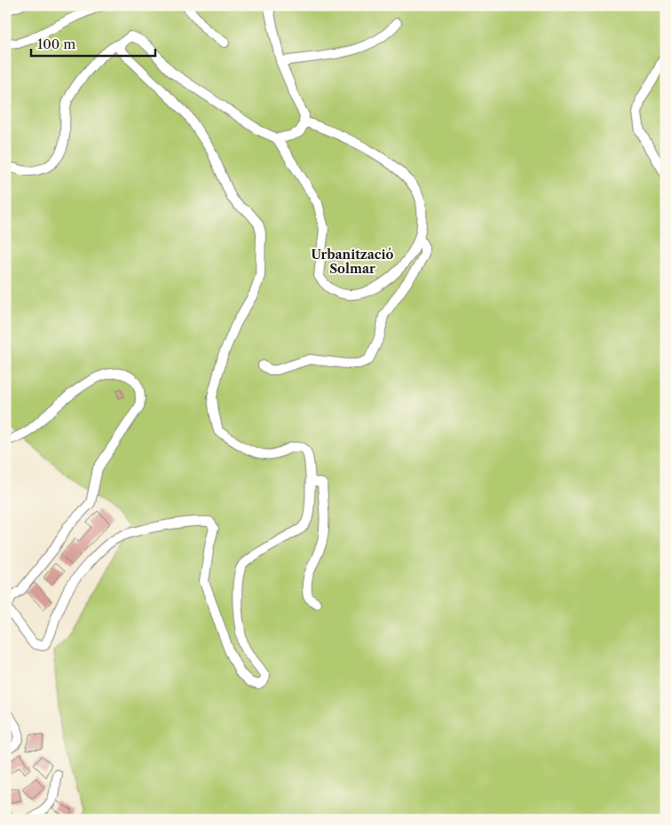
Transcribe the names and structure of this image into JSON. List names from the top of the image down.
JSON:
{
  "districts": ["Urbanització Solmar"],
  "scale_bar": "100 m"
}
